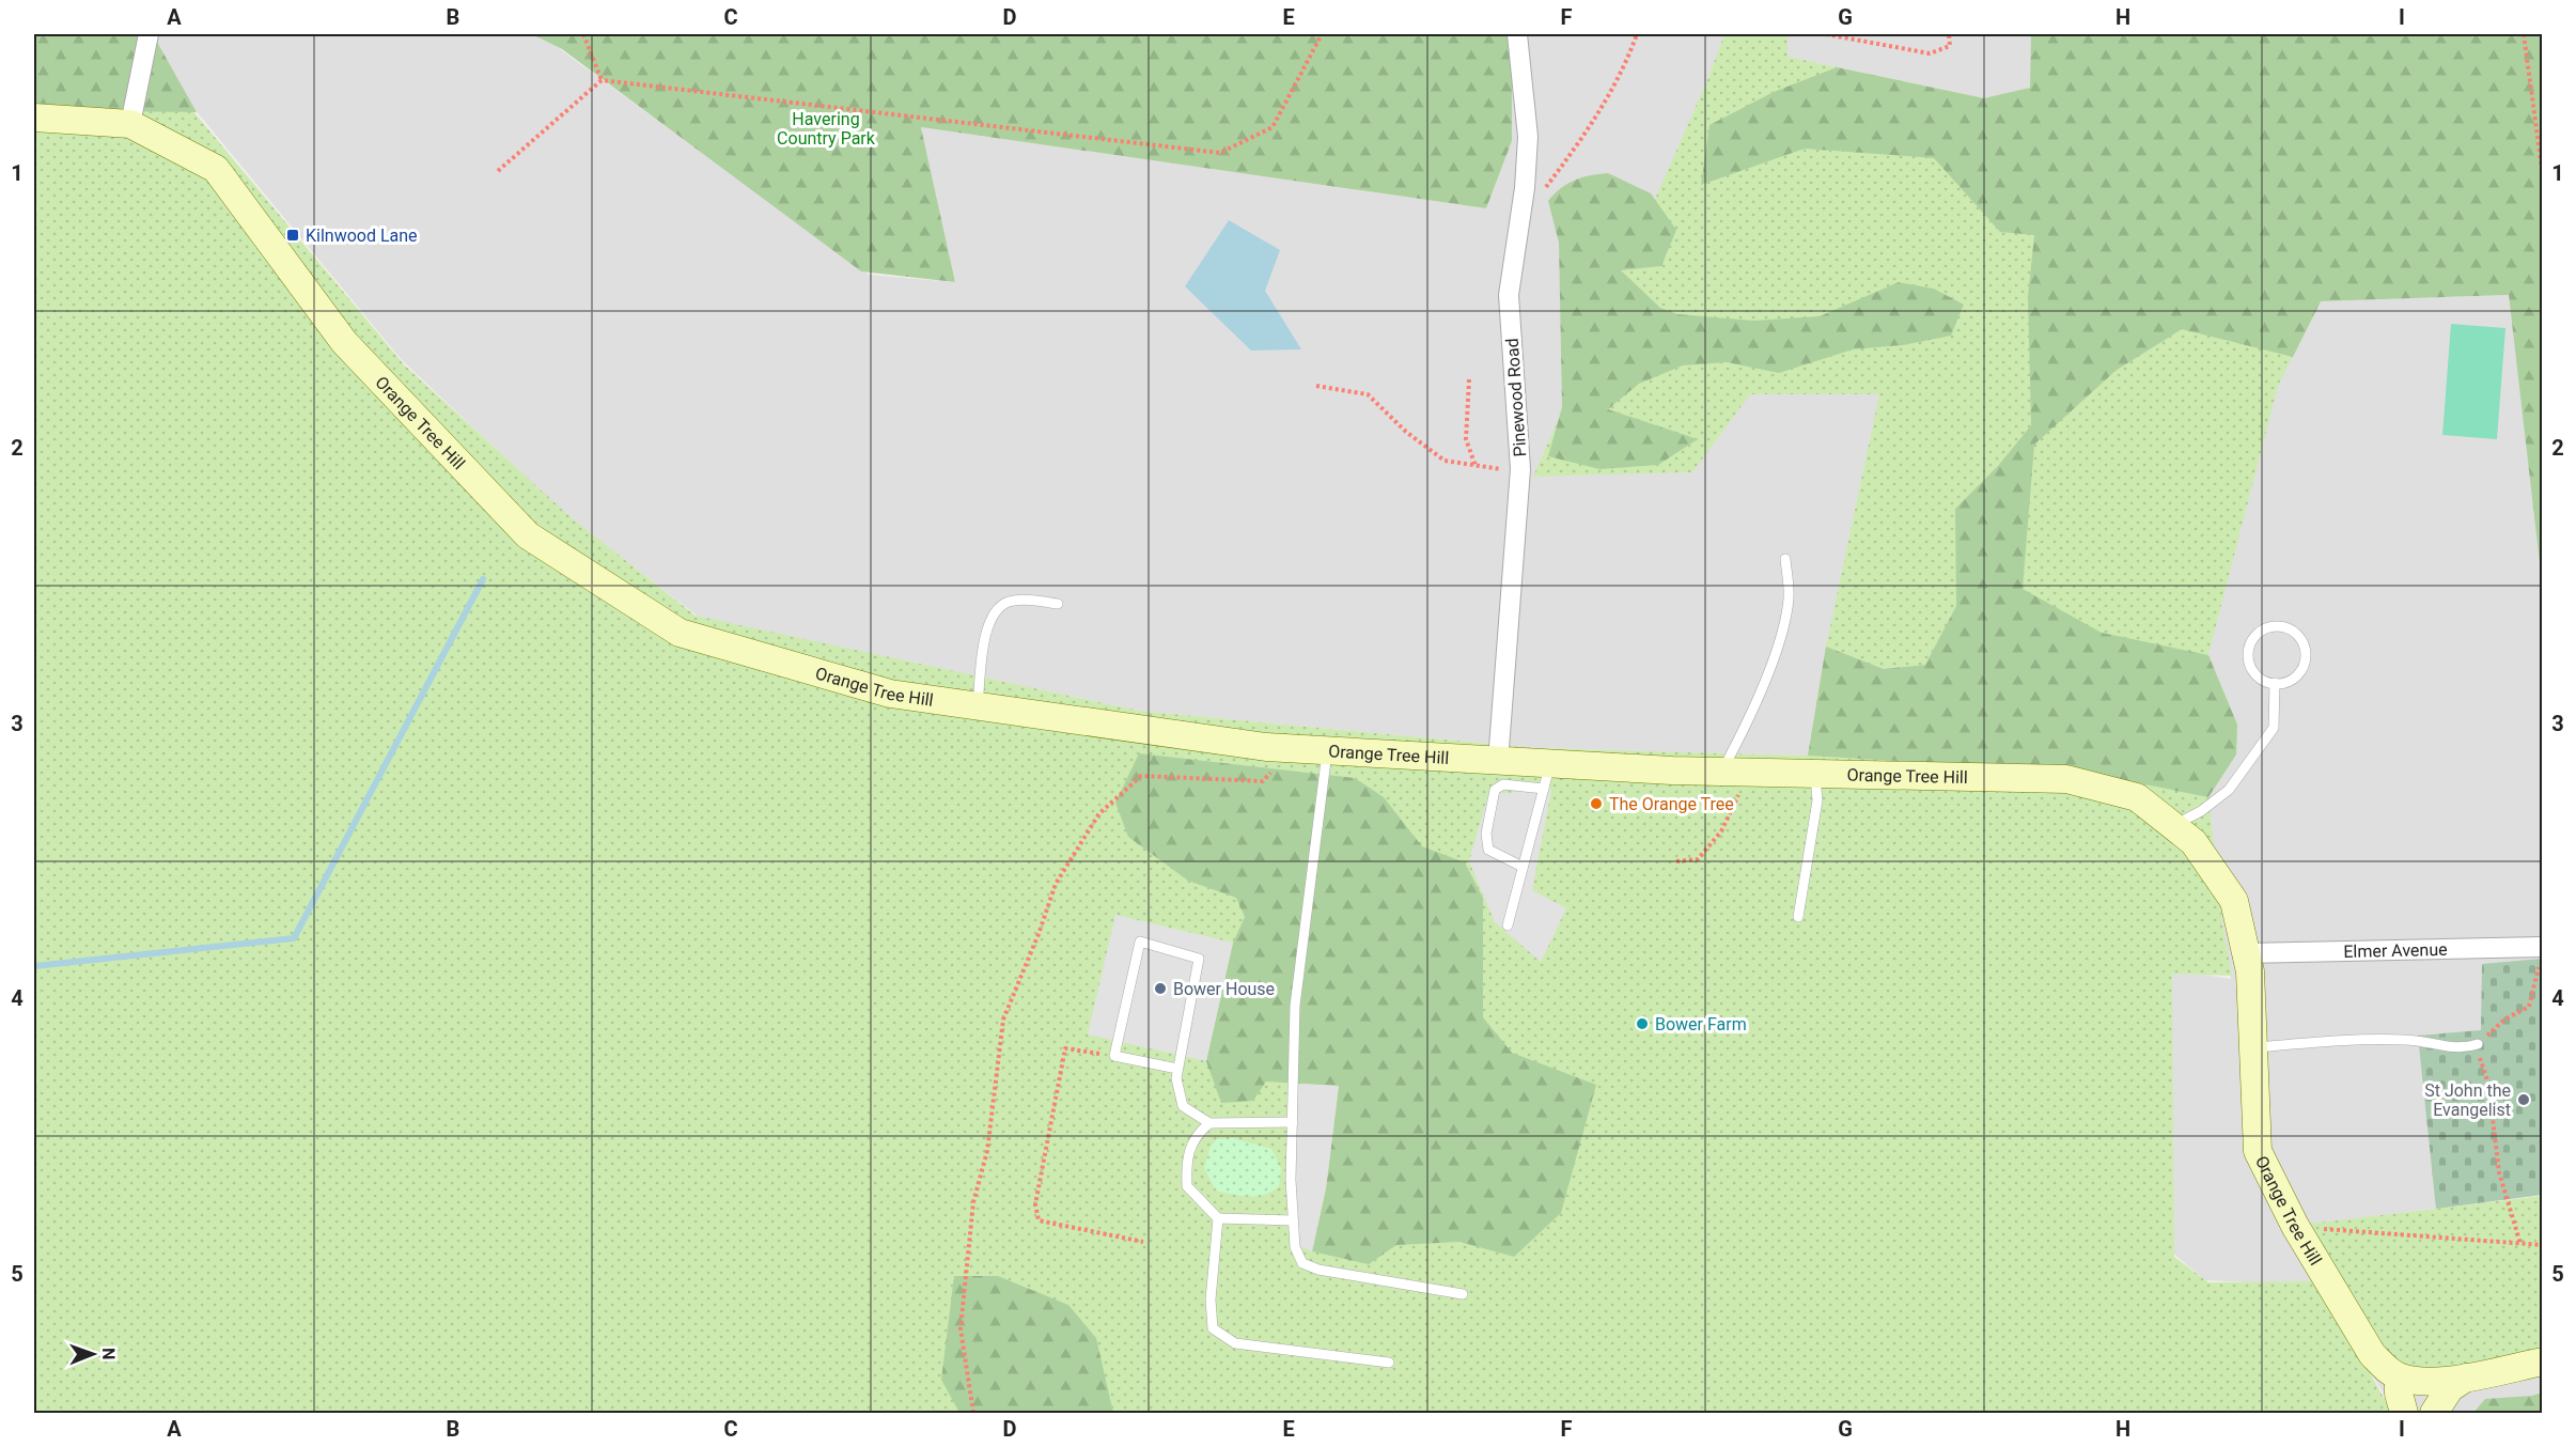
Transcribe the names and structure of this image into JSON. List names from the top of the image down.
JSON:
{
  "streets": {
    "main road": ["Orange Tree Hill"],
    "street": ["Pinewood Road", "Elmer Avenue"]
  },
  "crossings": [
    ["Pinewood Road", "Orange Tree Hill"],
    ["Orange Tree Hill", "Elmer Avenue"]
  ],
  "parks": ["Havering Country Park"],
  "places": {
    "transit": ["Kilnwood Lane"],
    "other": [
      "The Orange Tree",
      "Bower House",
      "Bower Farm",
      "St John the Evangelist"
    ]
  },
  "north": "right",
  "grid": {
    "columns": [
      "A",
      "B",
      "C",
      "D",
      "E",
      "F",
      "G",
      "H",
      "I"
    ],
    "rows": [
      "1",
      "2",
      "3",
      "4",
      "5"
    ]
  }
}
